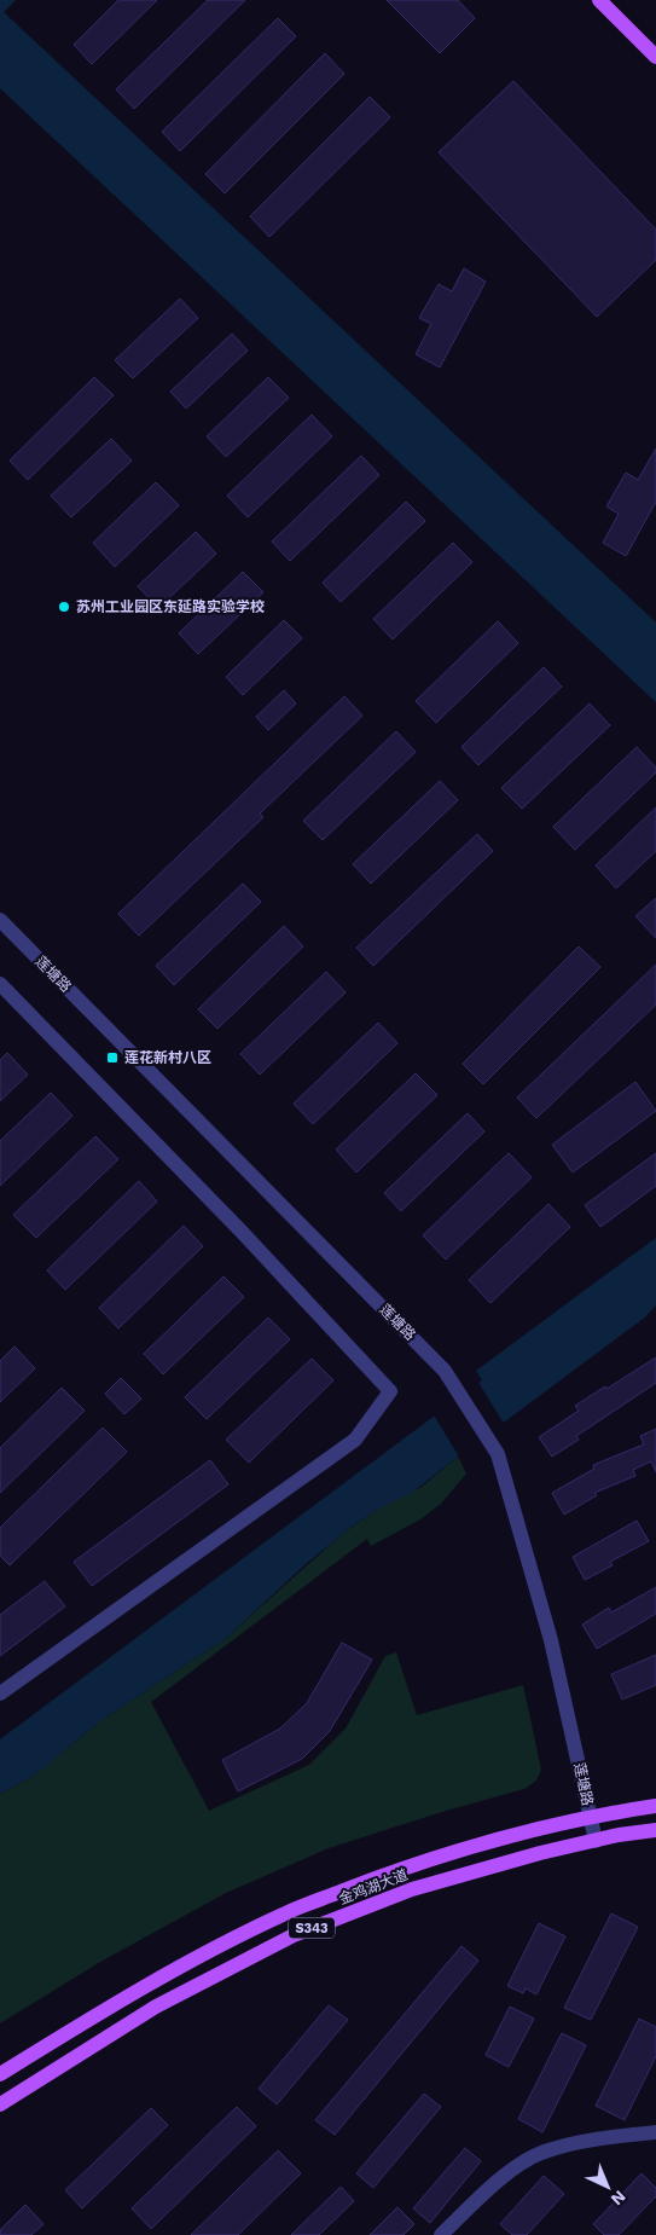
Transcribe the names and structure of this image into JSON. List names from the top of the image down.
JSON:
{
  "streets": {
    "main road": ["金鸡湖大道", "S343"],
    "street": ["莲塘路"]
  },
  "crossings": [
    ["莲塘路", "金鸡湖大道"]
  ],
  "places": {
    "other": ["苏州工业园区东延路实验学校"],
    "transit": ["莲花新村八区"]
  },
  "north": "bottom right"
}
